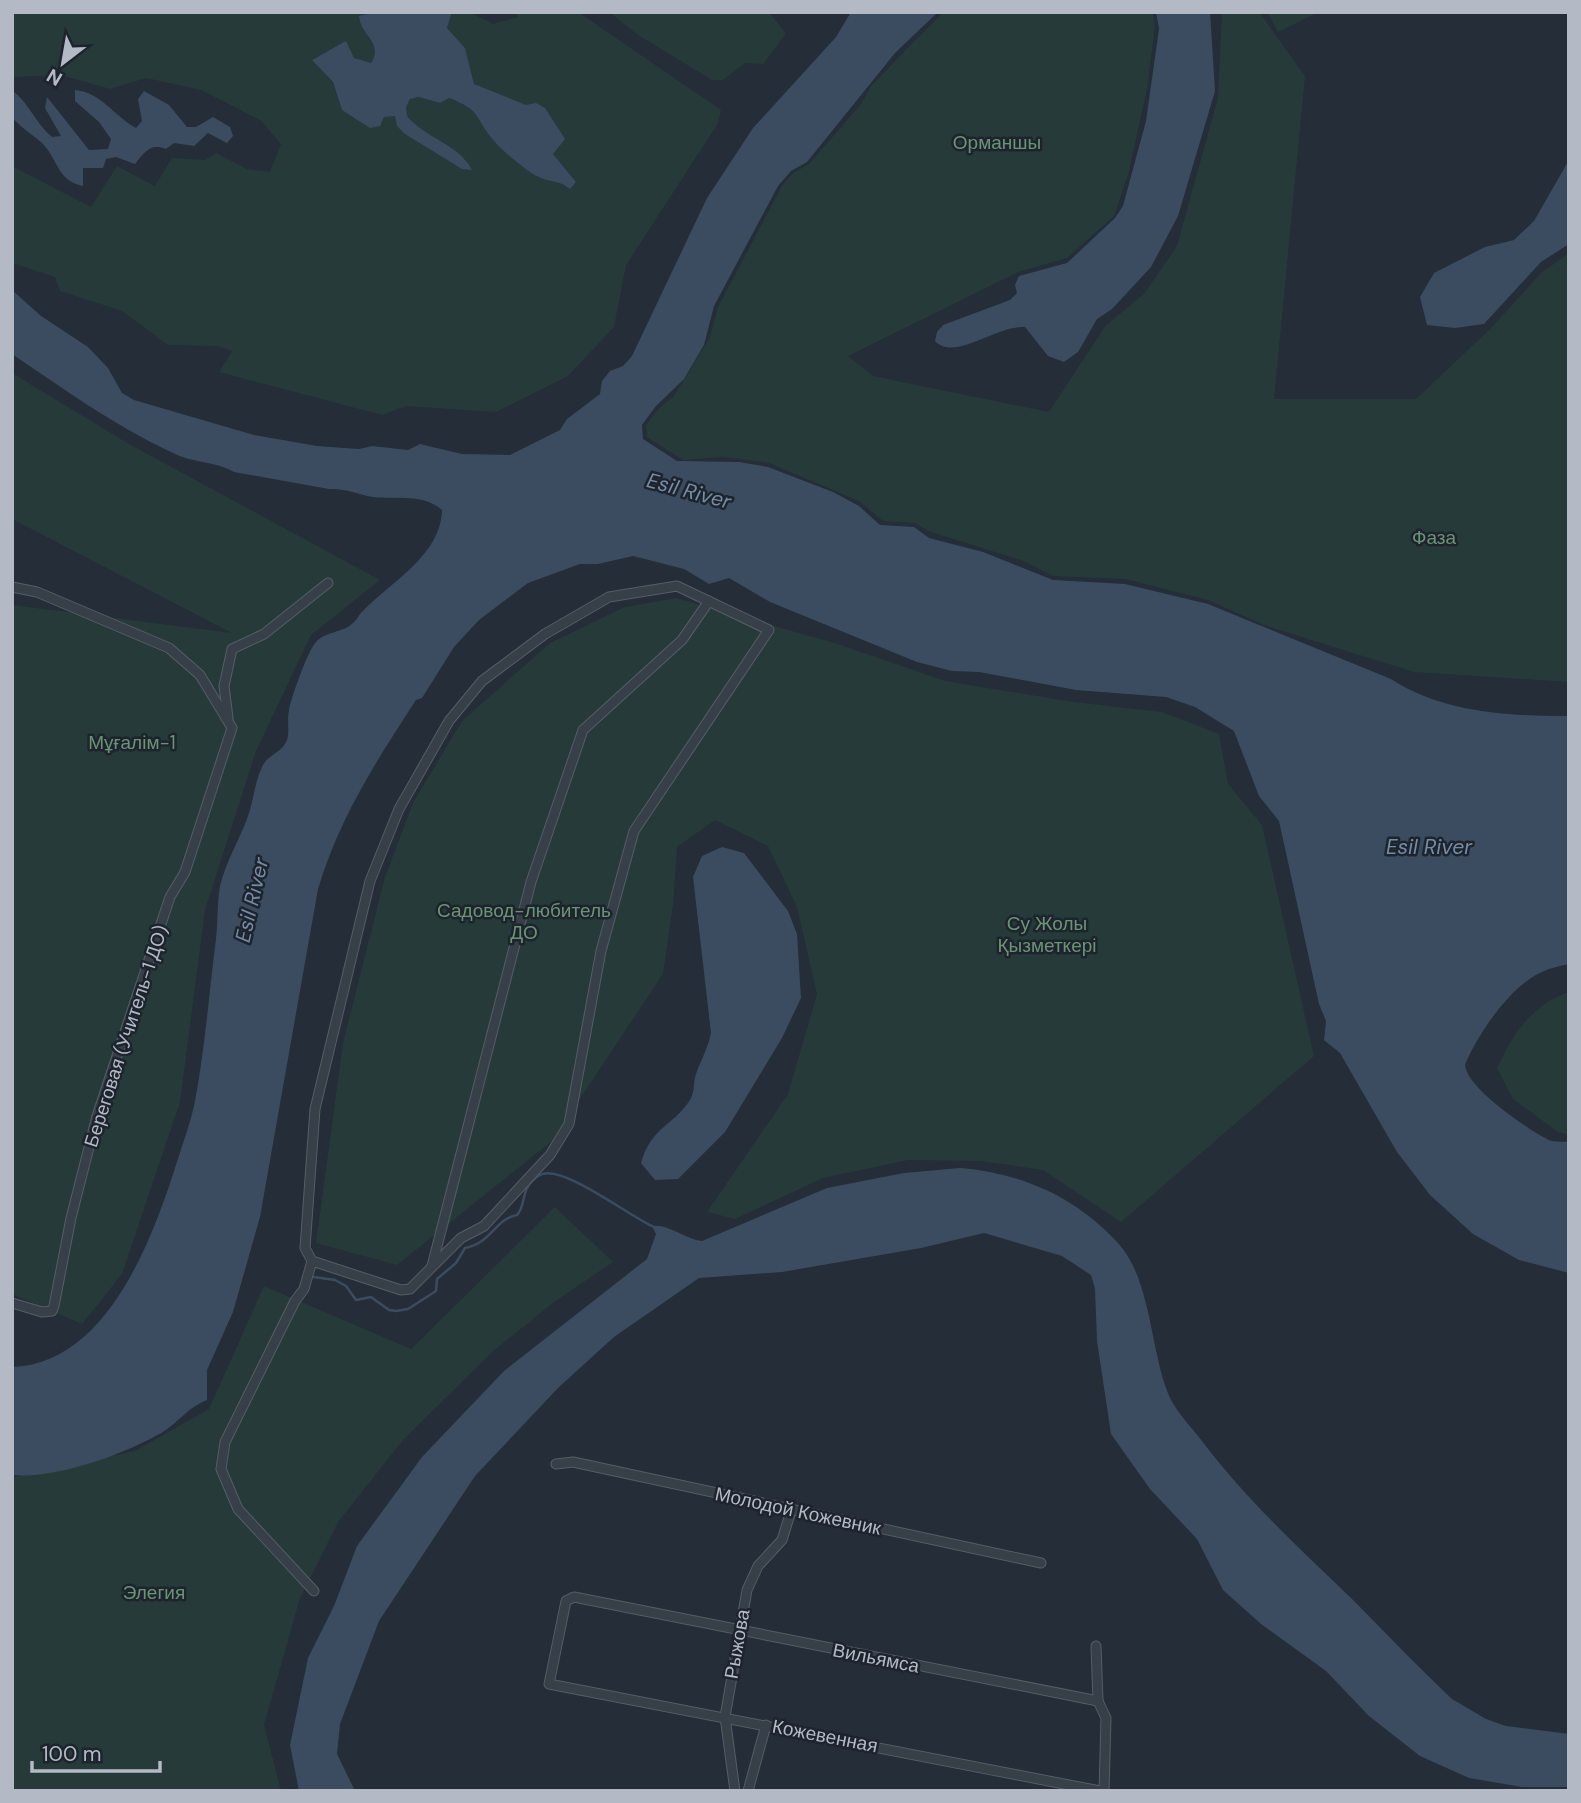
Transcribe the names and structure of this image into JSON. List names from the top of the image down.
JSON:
{
  "streets": {
    "street": [
      "Береговая (Учитель-1 ДО)",
      "Молодой Кожевник",
      "Рыжова",
      "Вильямса",
      "Кожевенная"
    ]
  },
  "crossings": [
    ["Молодой Кожевник", "Рыжова"],
    ["Рыжова", "Вильямса"],
    ["Рыжова", "Кожевенная"],
    ["Вильямса", "Кожевенная"]
  ],
  "water": ["Esil River"],
  "parks": [
    "Орманшы",
    "Фаза",
    "Мұғалім-1",
    "Садовод-любитель ДО",
    "Су Жолы Қызметкері",
    "Элегия"
  ],
  "scale_bar": "100 m",
  "north": "bottom left"
}
